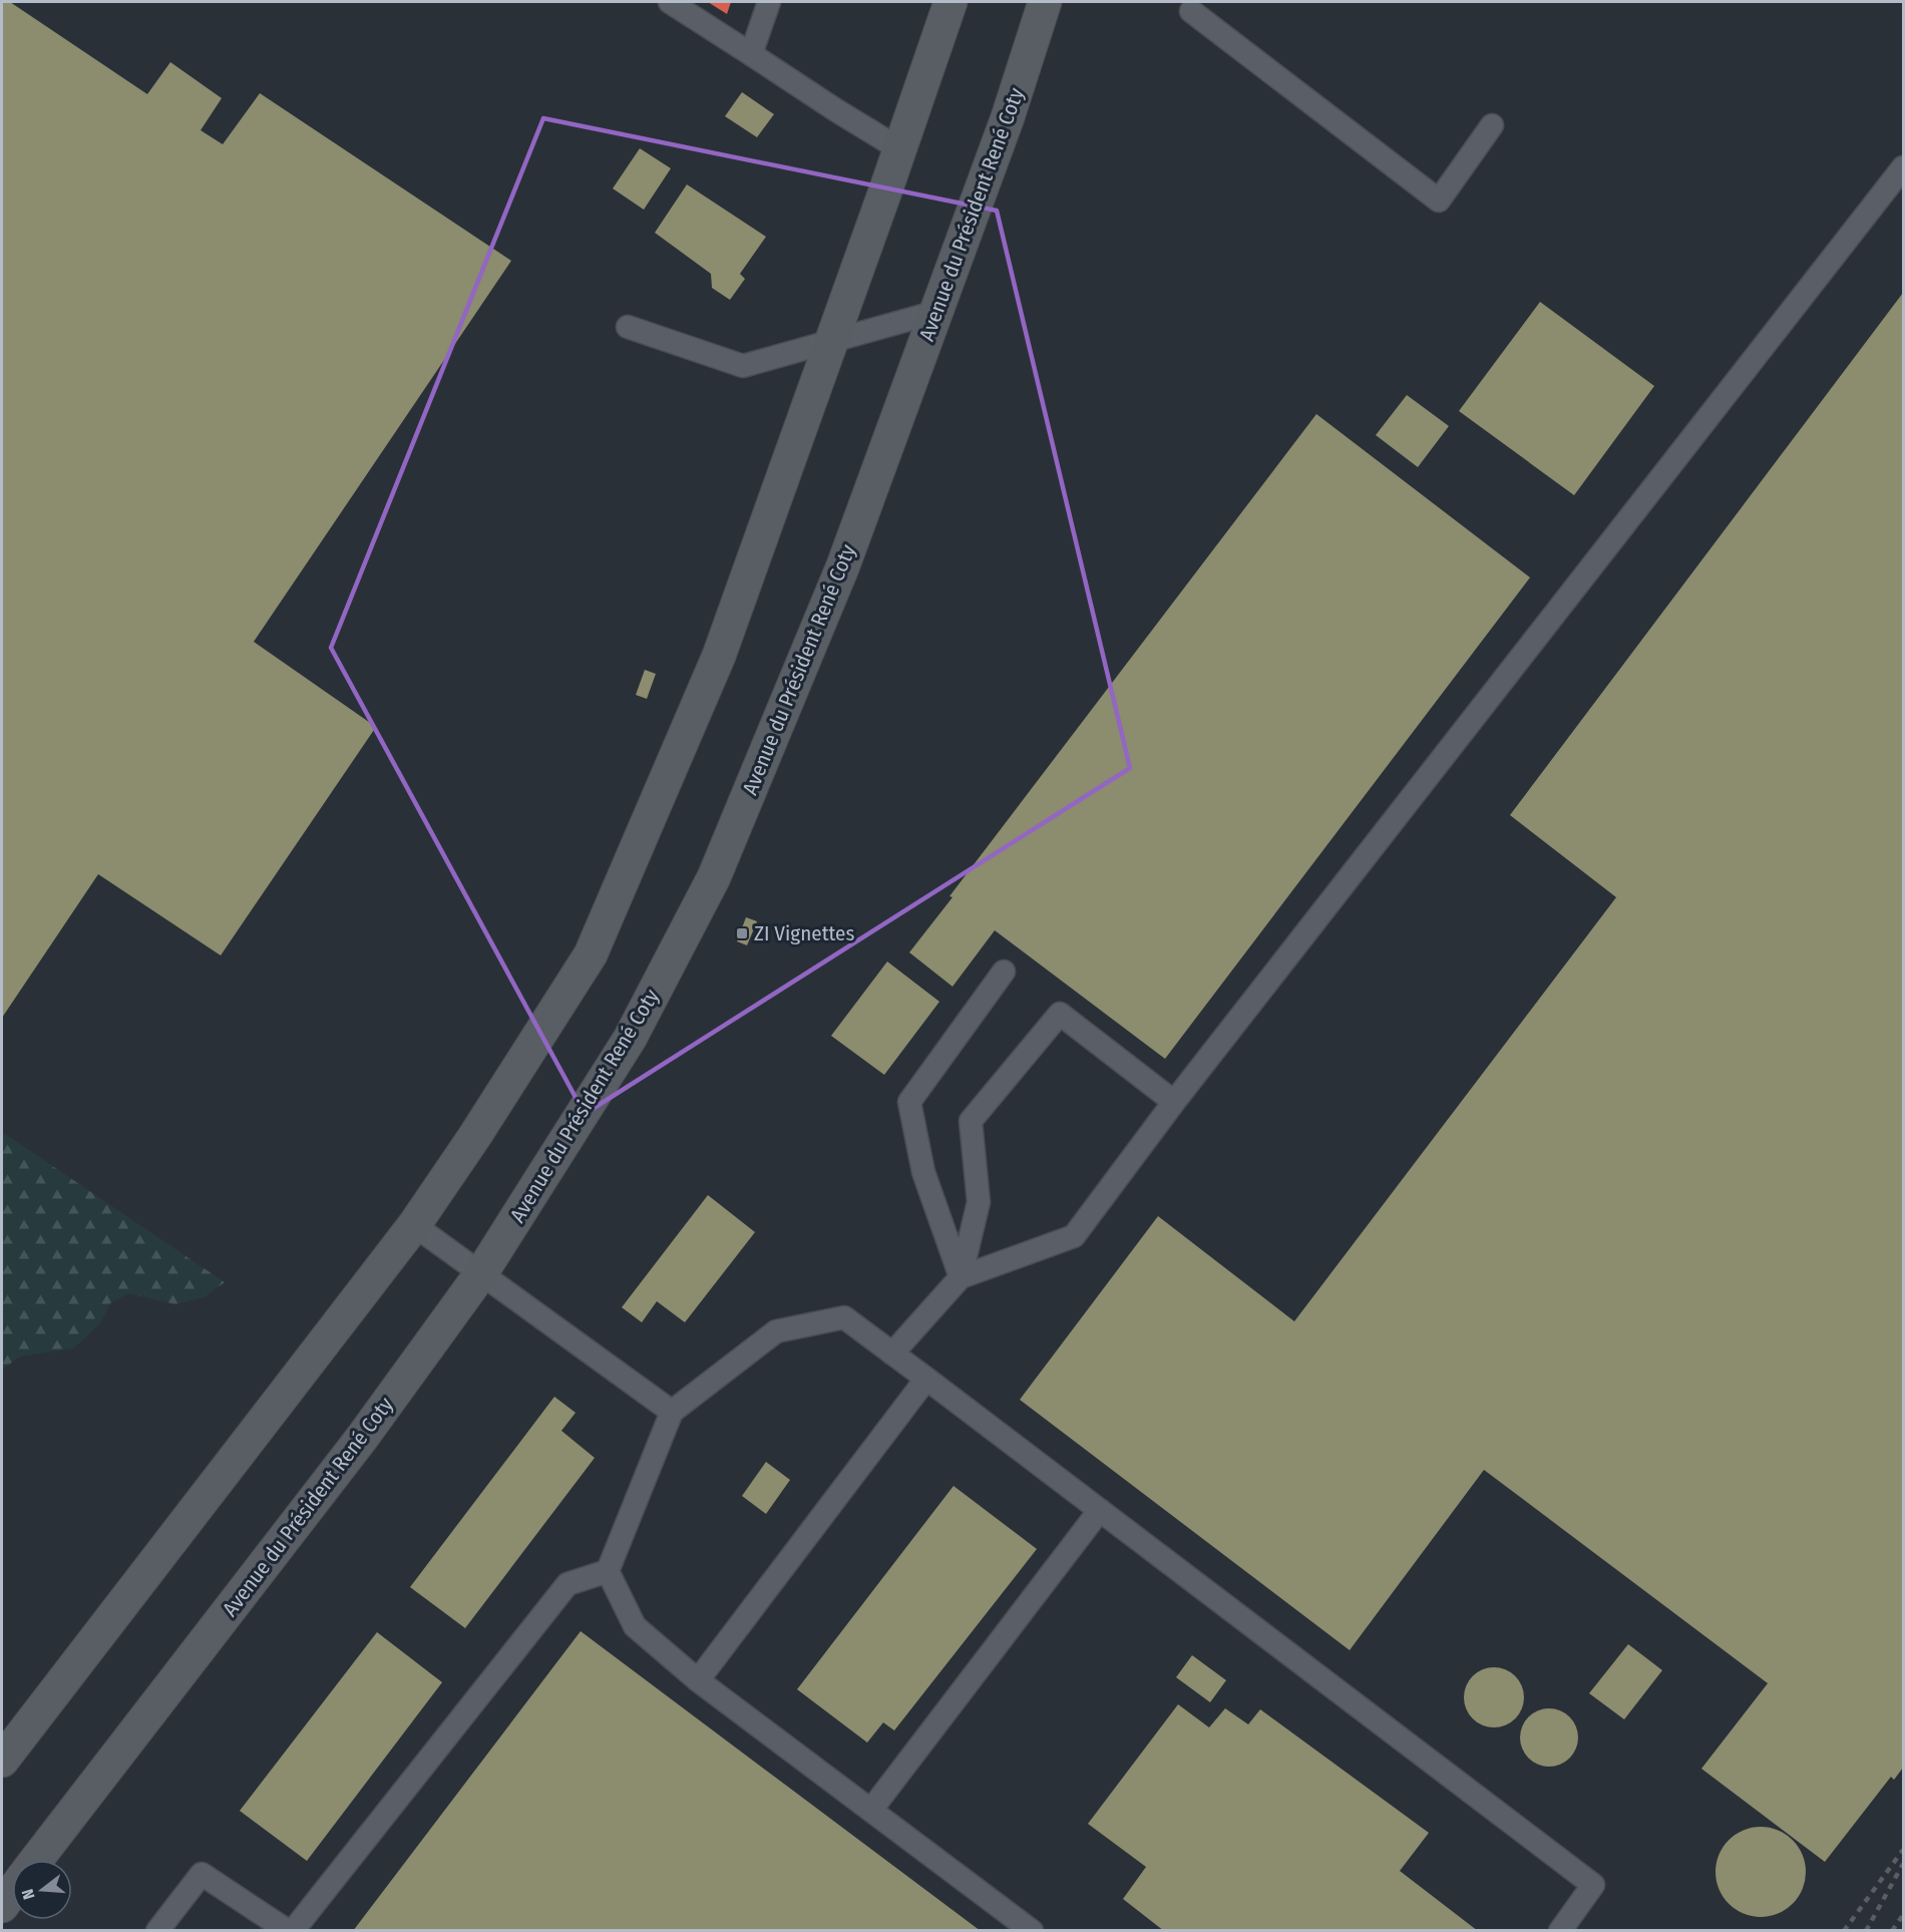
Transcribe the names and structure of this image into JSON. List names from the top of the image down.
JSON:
{
  "streets": {
    "main road": ["Avenue du Président René Coty"]
  },
  "places": {
    "transit": ["ZI Vignettes"]
  },
  "north": "left"
}
